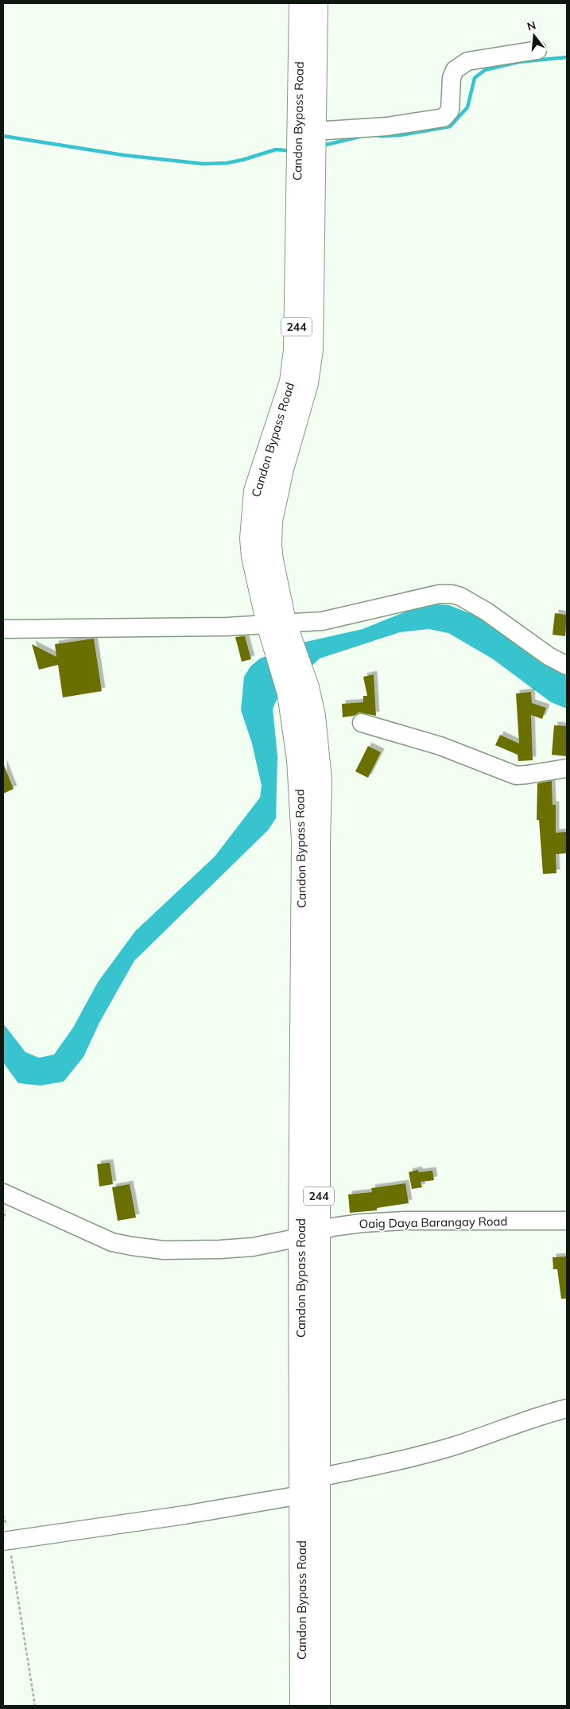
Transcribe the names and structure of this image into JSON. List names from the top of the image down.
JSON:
{
  "streets": {
    "highway": ["Candon Bypass Road", "244"],
    "street": ["Oaig Daya Barangay Road"]
  },
  "crossings": [
    ["Candon Bypass Road", "Oaig Daya Barangay Road"]
  ],
  "north": "top"
}
